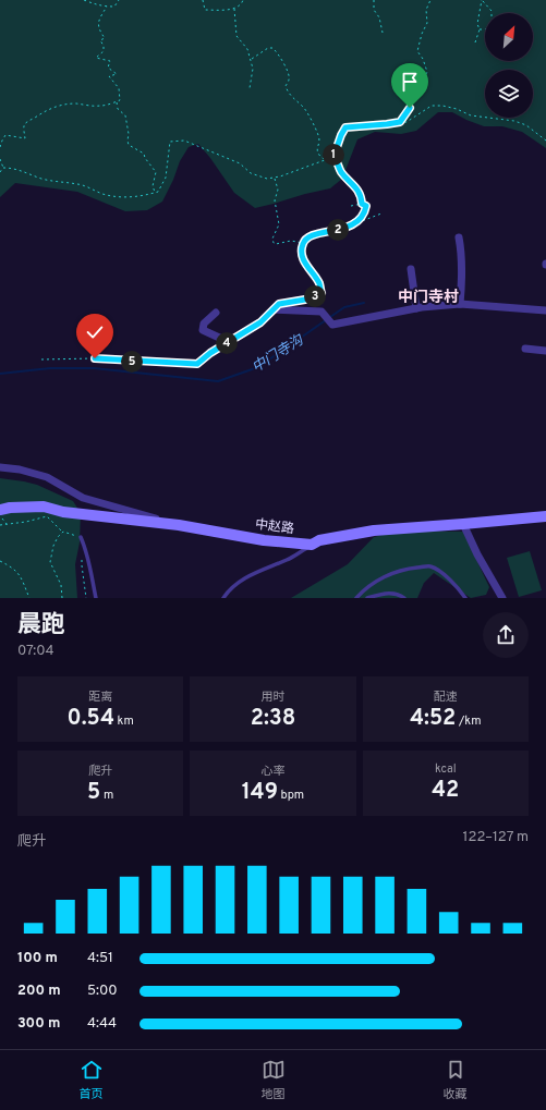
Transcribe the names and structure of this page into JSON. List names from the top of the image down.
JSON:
{
  "streets": {
    "street": ["中赵路"]
  },
  "districts": ["中门寺村"],
  "water": ["中门寺沟"],
  "north": "top right",
  "page": {
    "pins": [
      "1",
      "2",
      "3",
      "4",
      "5"
    ],
    "heading": ["晨跑", "07:04"],
    "stats": [
      ["距离", "0.54 km"],
      ["用时", "2:38"],
      ["配速", "4:52 /km"],
      ["爬升", "5 m"],
      ["心率", "149 bpm"],
      ["kcal", "42"]
    ],
    "chart": ["爬升", "122–127 m"],
    "list": [
      {
        "name": "100 m",
        "note": "4:51"
      },
      {
        "name": "200 m",
        "note": "5:00"
      },
      {
        "name": "300 m",
        "note": "4:44"
      }
    ],
    "tabs": ["首页", "地图", "收藏"]
  }
}
